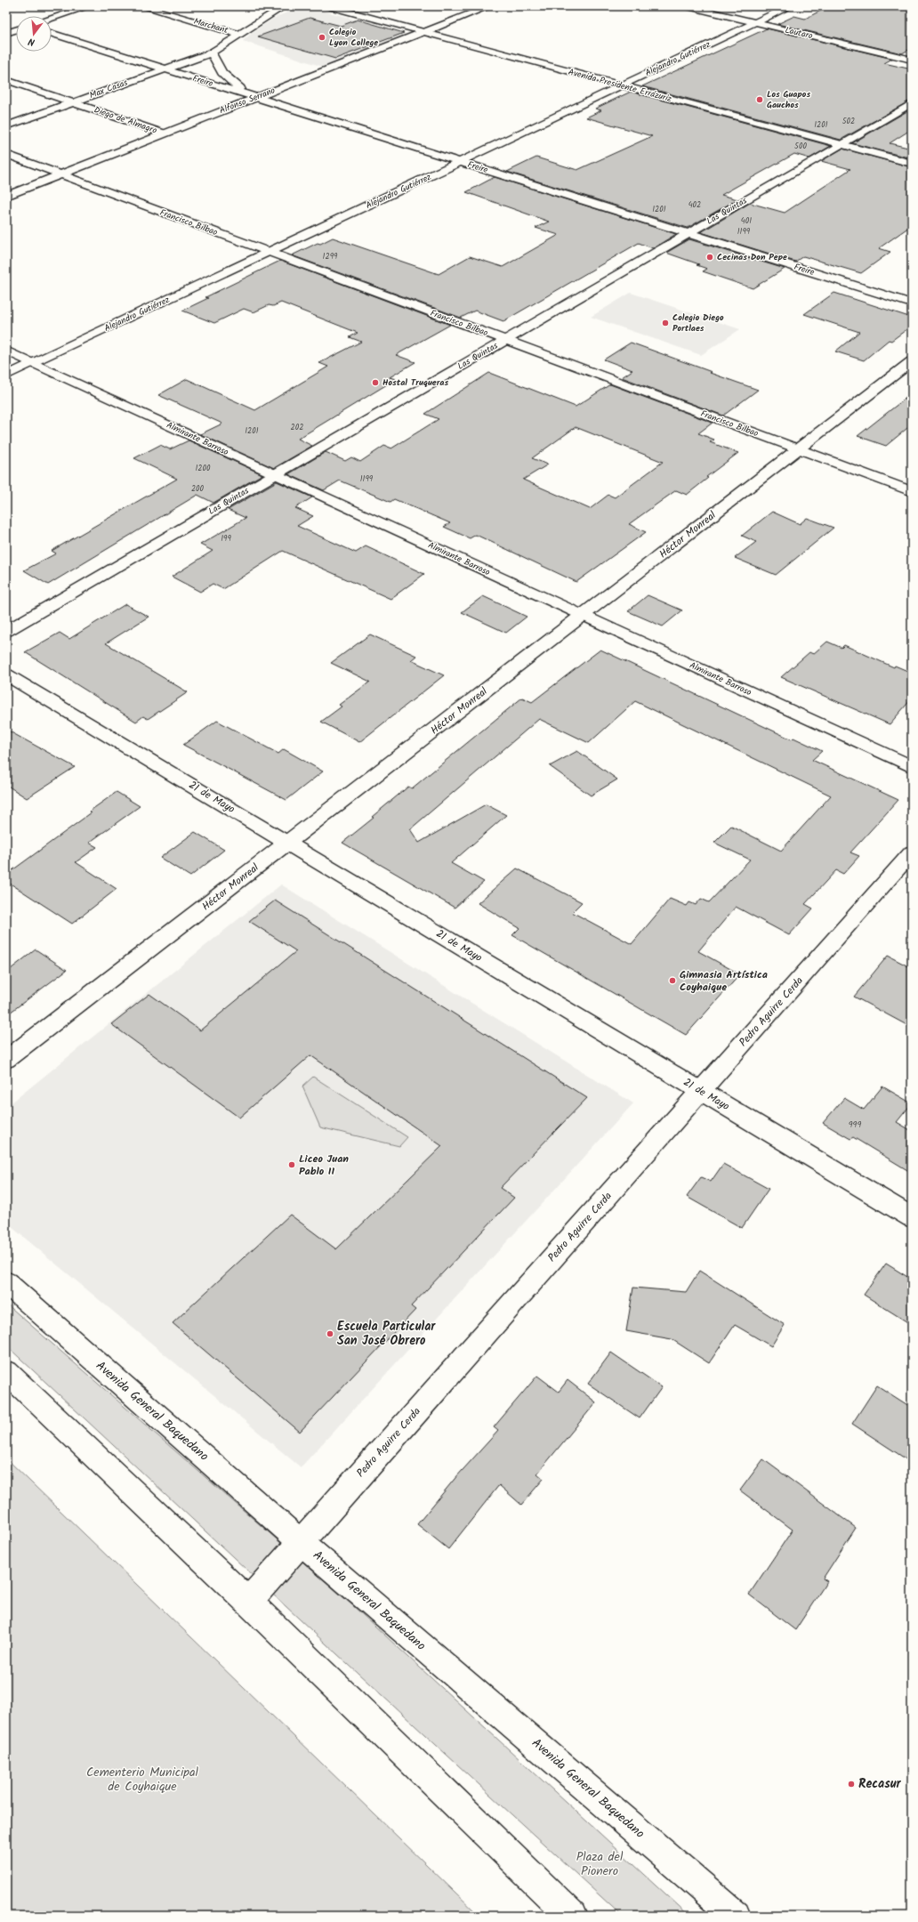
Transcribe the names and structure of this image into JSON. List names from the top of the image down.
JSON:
{
  "streets": {
    "street": [
      "Marchant",
      "Lautaro",
      "Alejandro Gutiérrez",
      "Freire",
      "Avenida Presidente Errázuriz",
      "Max Casas",
      "Alfonso Serrano",
      "Diego de Almagro",
      "Las Quintas",
      "Francisco Bilbao",
      "Almirante Barroso",
      "Héctor Monreal",
      "21 de Mayo",
      "Pedro Aguirre Cerda",
      "Avenida General Baquedano"
    ]
  },
  "crossings": [
    ["Marchant", "Max Casas"],
    ["Lautaro", "Alejandro Gutiérrez"],
    ["Alejandro Gutiérrez", "Freire"],
    ["Alejandro Gutiérrez", "Avenida Presidente Errázuriz"],
    ["Alejandro Gutiérrez", "Francisco Bilbao"],
    ["Alejandro Gutiérrez", "Almirante Barroso"],
    ["Freire", "Max Casas"],
    ["Freire", "Alfonso Serrano"],
    ["Freire", "Las Quintas"],
    ["Avenida Presidente Errázuriz", "Alfonso Serrano"],
    ["Avenida Presidente Errázuriz", "Las Quintas"],
    ["Max Casas", "Diego de Almagro"],
    ["Alfonso Serrano", "Diego de Almagro"],
    ["Alfonso Serrano", "Francisco Bilbao"],
    ["Las Quintas", "Francisco Bilbao"],
    ["Las Quintas", "Almirante Barroso"],
    ["Francisco Bilbao", "Héctor Monreal"],
    ["Almirante Barroso", "Héctor Monreal"],
    ["Héctor Monreal", "21 de Mayo"],
    ["21 de Mayo", "Pedro Aguirre Cerda"],
    ["Pedro Aguirre Cerda", "Avenida General Baquedano"]
  ],
  "parks": ["Cementerio Municipal de Coyhaique", "Plaza del Pionero"],
  "places": [
    "Colegio Lyon College",
    "Los Guapos Gauchos",
    "Cecinas Don Pepe",
    "Colegio Diego Portlaes",
    "Hostal Truqueras",
    "Gimnasia Artística Coyhaique",
    "Liceo Juan Pablo II",
    "Escuela Particular San José Obrero",
    "Recasur"
  ],
  "house_numbers": [
    "502",
    "1201",
    "500",
    "402",
    "1201",
    "401",
    "1199",
    "1299",
    "202",
    "1201",
    "1200",
    "1199",
    "200",
    "199",
    "999"
  ],
  "north": "bottom"
}
